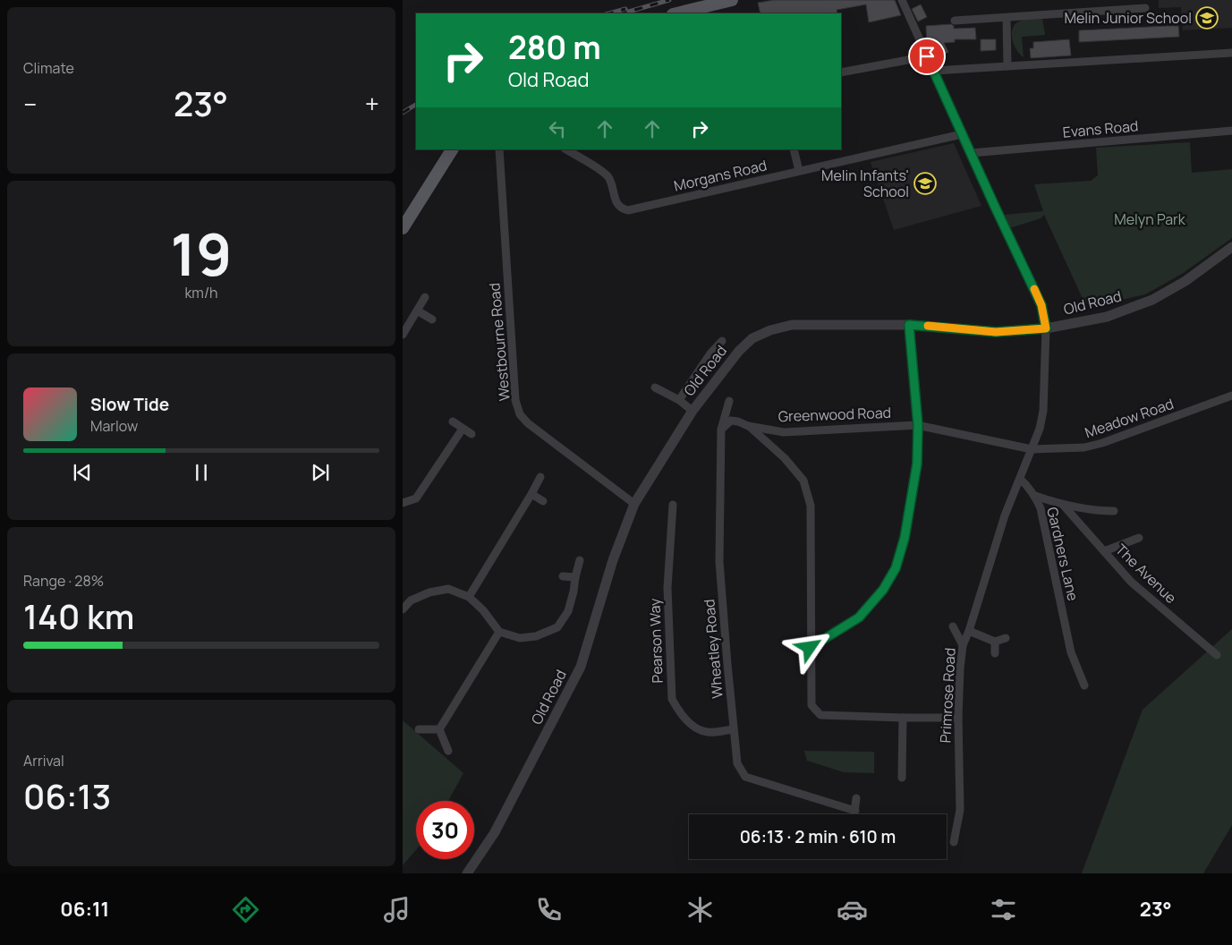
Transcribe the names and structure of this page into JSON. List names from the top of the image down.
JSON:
{
  "streets": {
    "street": [
      "Evans Road",
      "Morgans Road",
      "Old Road",
      "Westbourne Road",
      "Greenwood Road",
      "Meadow Road",
      "Gardners Lane",
      "The Avenue",
      "Pearson Way",
      "Wheatley Road",
      "Primrose Road"
    ]
  },
  "crossings": [
    ["Old Road", "Westbourne Road"],
    ["Greenwood Road", "Meadow Road"],
    ["Greenwood Road", "Wheatley Road"],
    ["Gardners Lane", "Primrose Road"],
    ["Pearson Way", "Wheatley Road"]
  ],
  "parks": ["Melyn Park"],
  "places": {
    "school or university": ["Melin Junior School", "Melin Infants' School"]
  },
  "page": {
    "tile": [
      "Climate",
      ["19", "km/h"],
      ["Range · 28%", "140 km"],
      ["Arrival", "06:13"]
    ],
    "turn": ["280 m", "Old Road"],
    "heat": ["−", "23°", "+"],
    "song": ["Slow Tide", "Marlow"],
    "limit": "30",
    "trip": "06:13 · 2 min · 610 m",
    "tabs": ["06:11", "23°"]
  }
}
